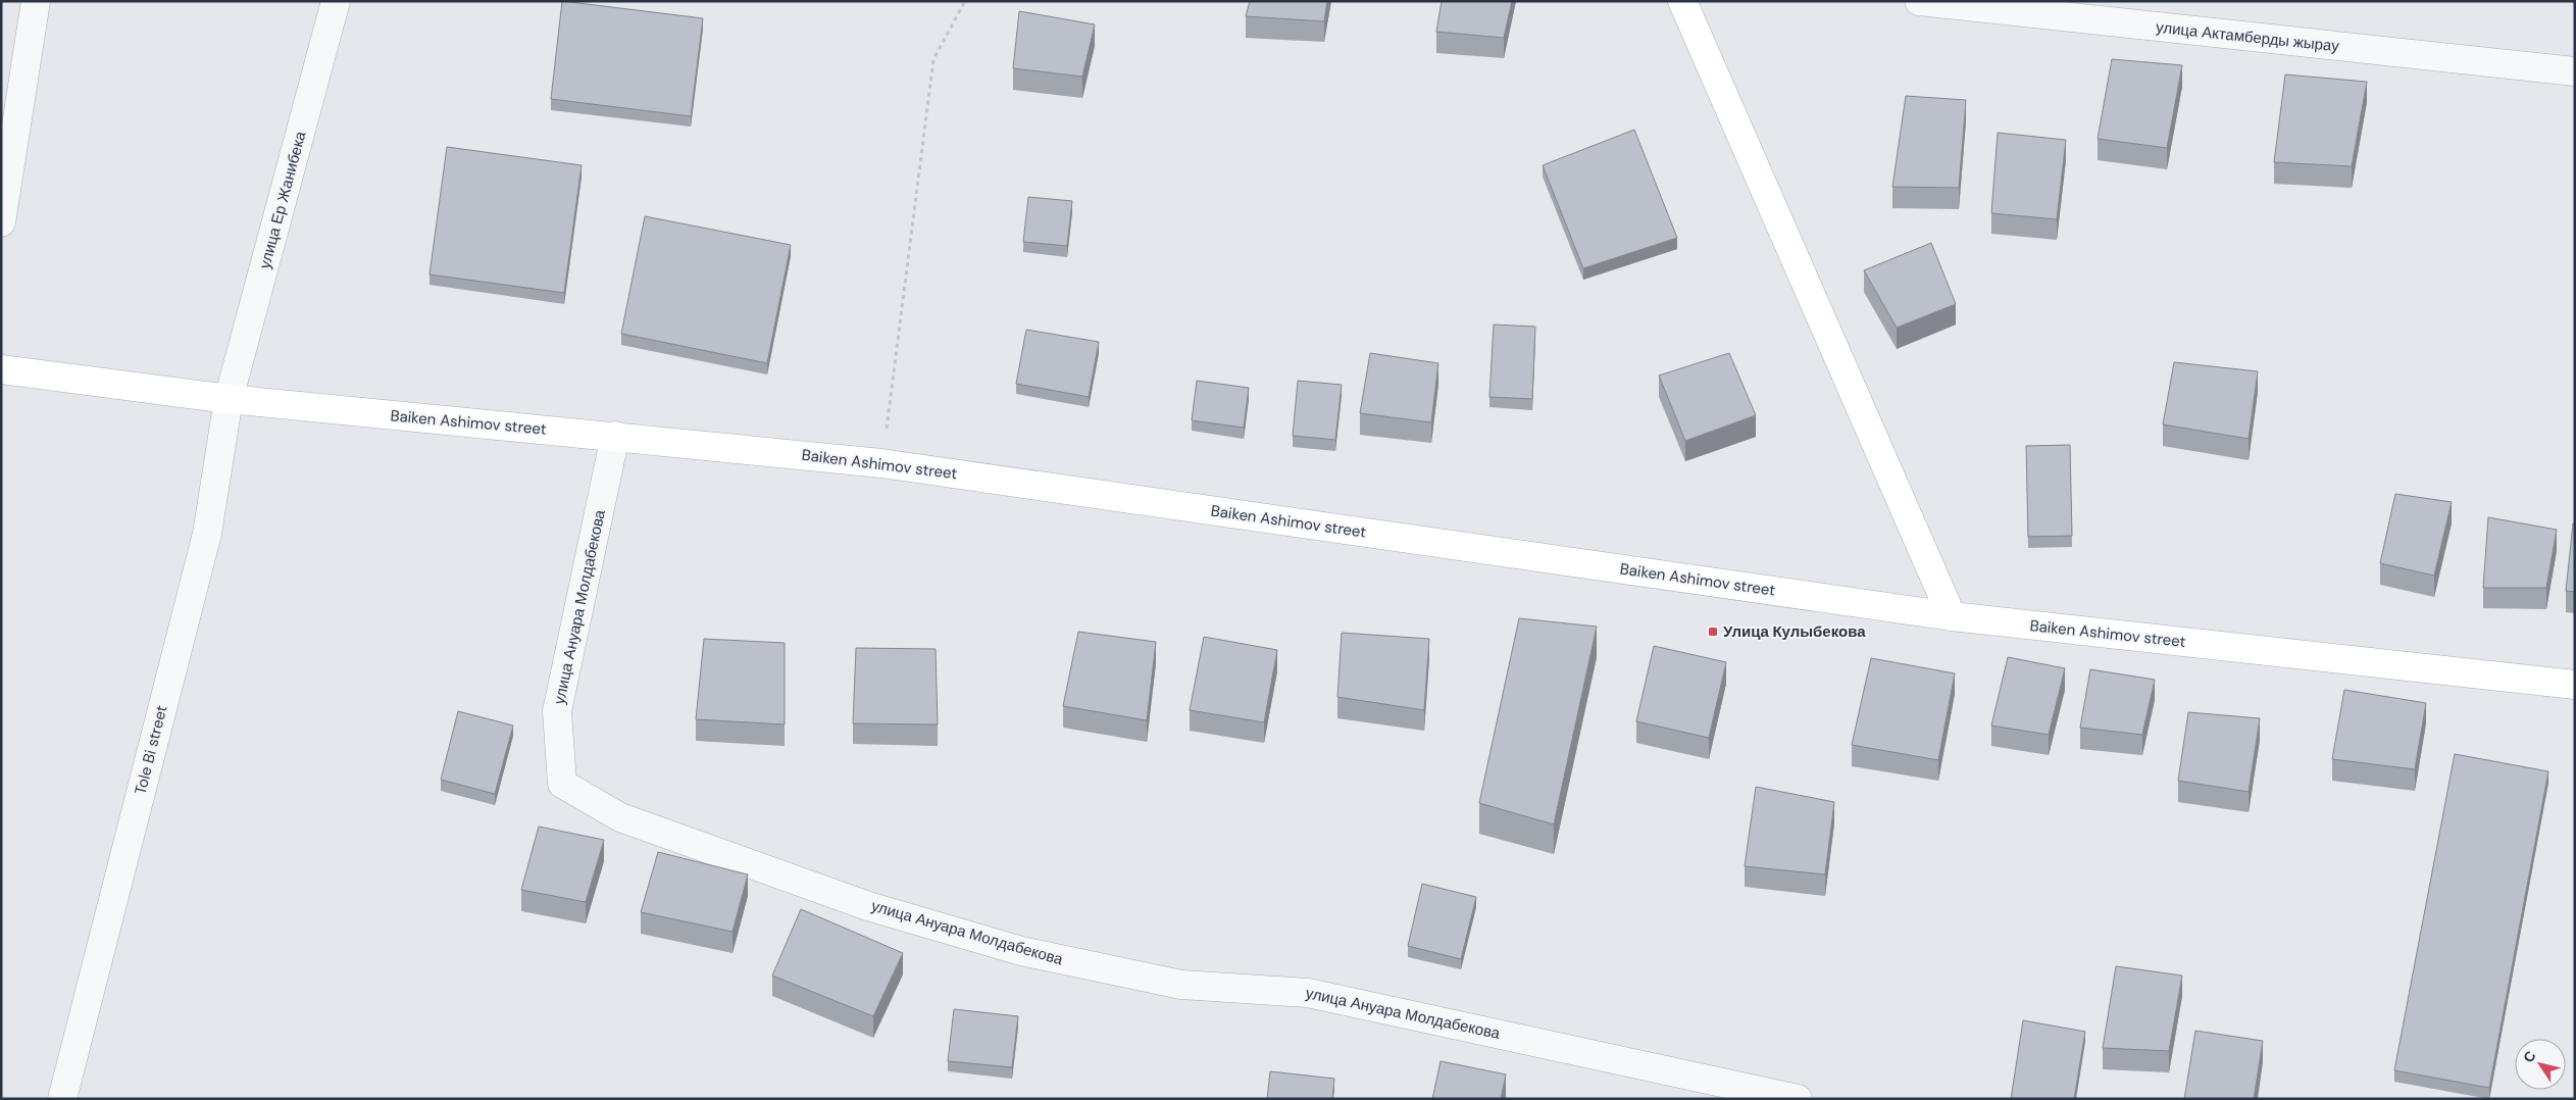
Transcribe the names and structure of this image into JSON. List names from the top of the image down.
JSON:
{
  "streets": {
    "main road": ["Baiken Ashimov street"],
    "street": [
      "улица Актамберды жырау",
      "улица Ер Жанибека",
      "улица Ануара Молдабекова",
      "Tole Bi street"
    ]
  },
  "crossings": [
    ["улица Ер Жанибека", "Baiken Ashimov street"],
    ["улица Ер Жанибека", "Tole Bi street"],
    ["Baiken Ashimov street", "улица Ануара Молдабекова"],
    ["Baiken Ashimov street", "Tole Bi street"]
  ],
  "places": {
    "transit": ["Улица Кулыбекова"]
  },
  "north": "top left"
}
